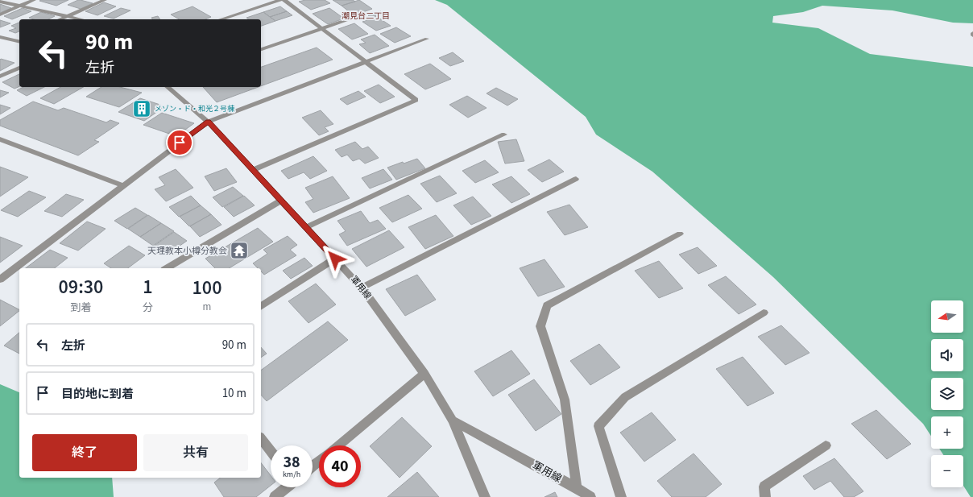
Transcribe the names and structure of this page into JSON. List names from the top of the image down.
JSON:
{
  "streets": {
    "street": ["軍用線"]
  },
  "districts": ["潮見台二丁目"],
  "places": {
    "building": ["メゾン・ド・和光２号棟"],
    "temple": ["天理教本小樽分教会"]
  },
  "north": "left",
  "page": {
    "turn": ["90 m", "左折"],
    "eta": [
      "09:30",
      "到着",
      "1",
      "分",
      "100",
      "m"
    ],
    "map_buttons": ["+", "−"],
    "list": [
      {
        "name": "左折",
        "value": "90 m"
      },
      {
        "name": "目的地に到着",
        "value": "10 m"
      }
    ],
    "buttons": ["終了", "共有"],
    "speed": "38 km/h",
    "limit": "40"
  }
}
